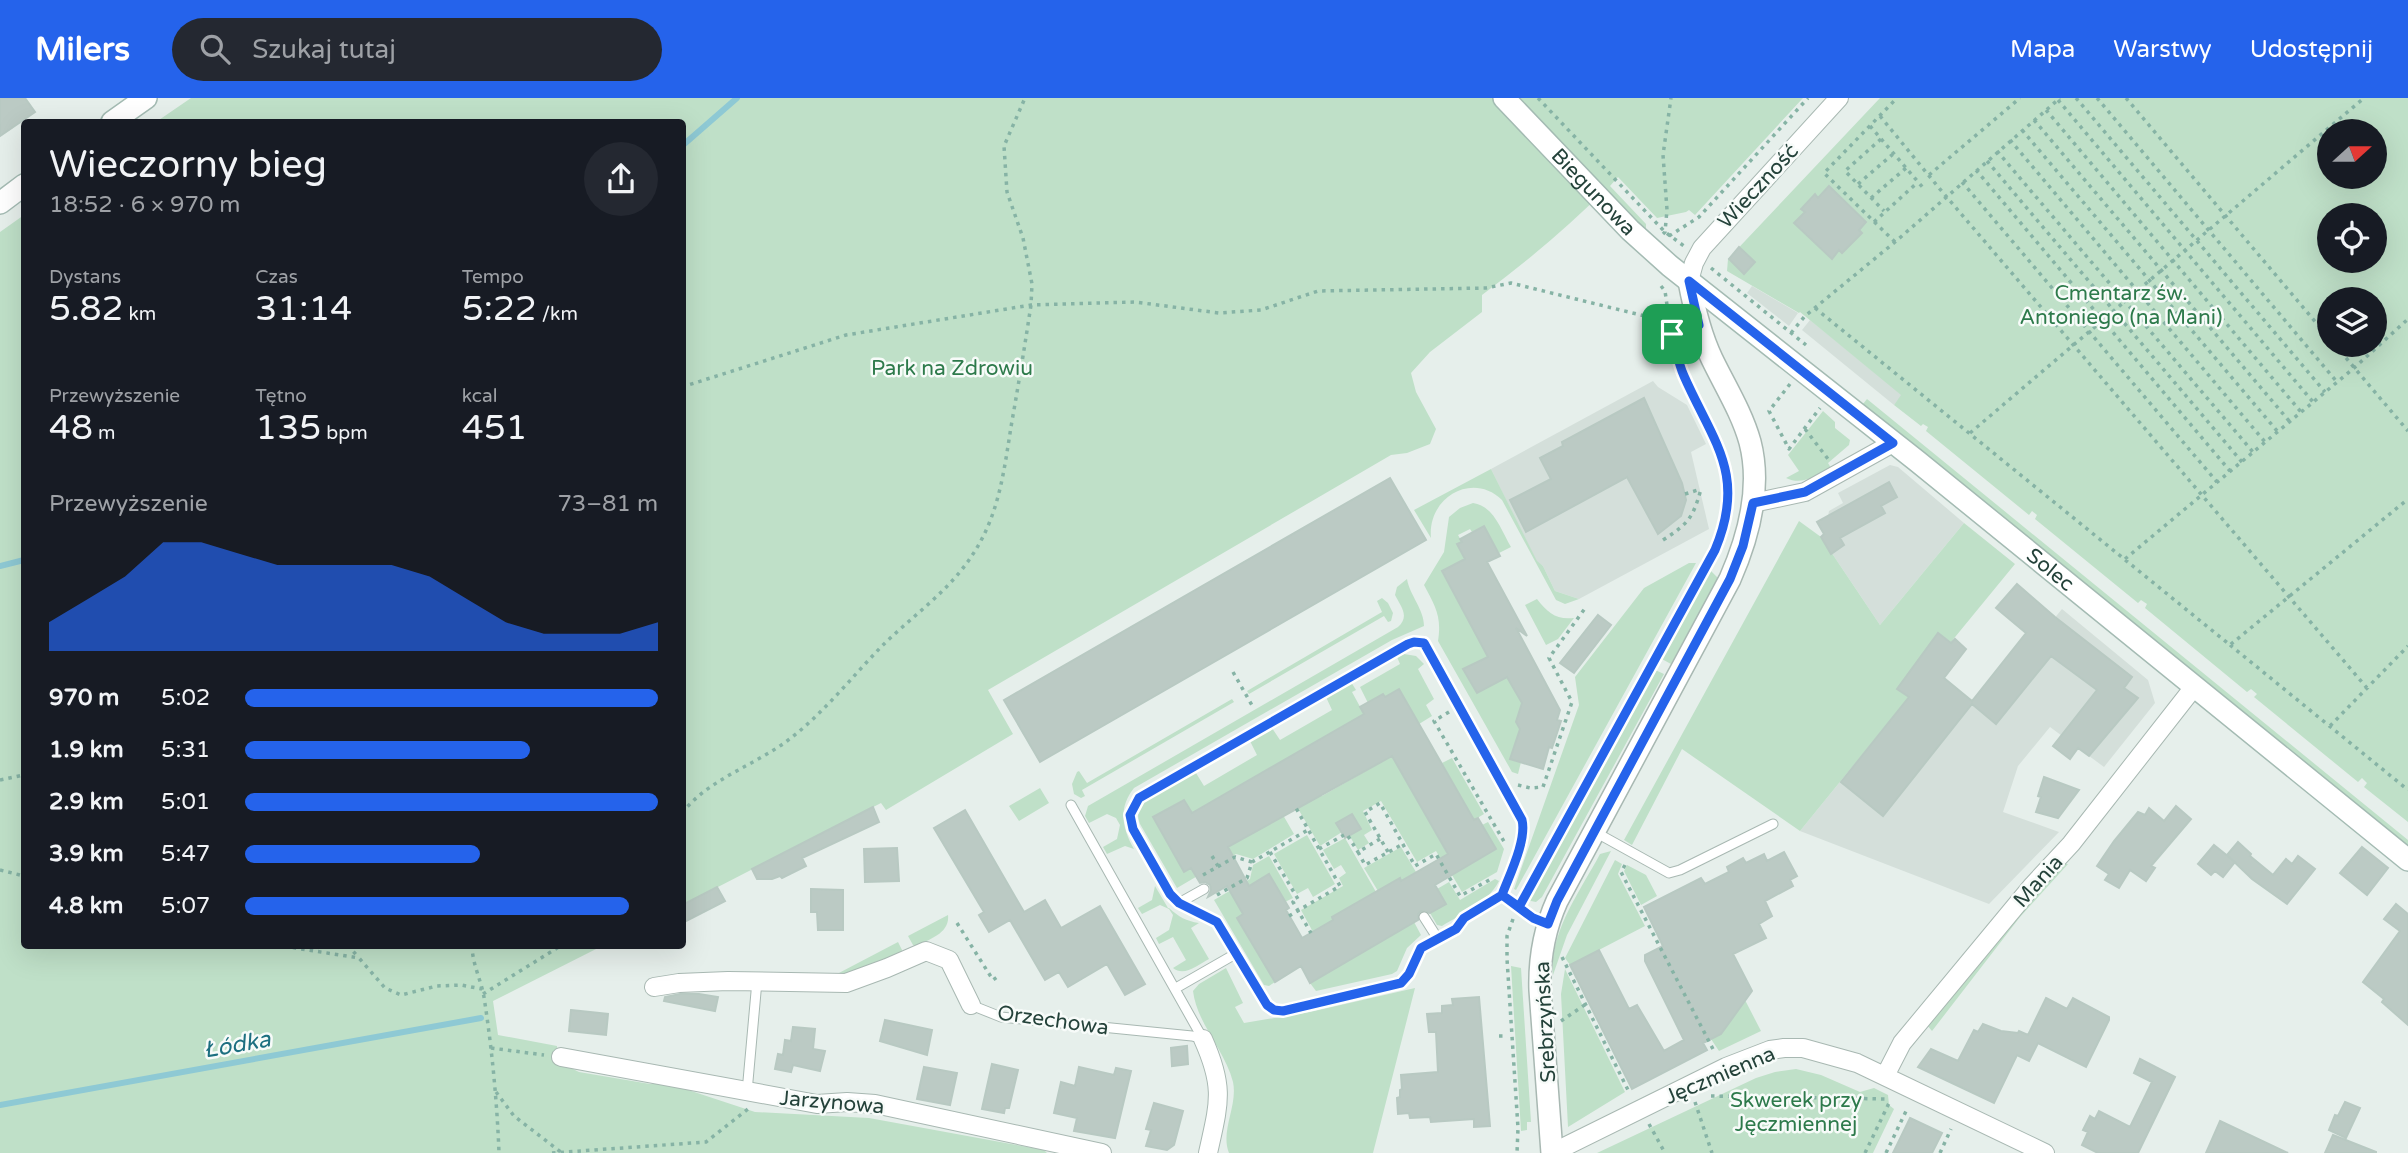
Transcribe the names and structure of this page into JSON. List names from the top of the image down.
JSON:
{
  "streets": {
    "main road": ["Biegunowa", "Solec", "Srebrzyńska"],
    "street": [
      "Wieczność",
      "Mania",
      "Orzechowa",
      "Jęczmienna",
      "Jarzynowa"
    ]
  },
  "crossings": [
    ["Wieczność", "Biegunowa"],
    ["Wieczność", "Solec"],
    ["Wieczność", "Srebrzyńska"],
    ["Biegunowa", "Solec"],
    ["Biegunowa", "Srebrzyńska"],
    ["Solec", "Mania"],
    ["Solec", "Srebrzyńska"],
    ["Mania", "Jęczmienna"],
    ["Srebrzyńska", "Jęczmienna"]
  ],
  "water": ["Łódka"],
  "parks": ["Cmentarz św. Antoniego (na Mani)", "Park na Zdrowiu", "Skwerek przy Jęczmiennej"],
  "north": "right",
  "page": {
    "header": "Milers",
    "search": "Szukaj tutaj",
    "nav": ["Mapa", "Warstwy", "Udostępnij"],
    "heading": ["Wieczorny bieg", "18:52 · 6 × 970 m"],
    "stats": [
      ["Dystans", "5.82 km"],
      ["Czas", "31:14"],
      ["Tempo", "5:22 /km"],
      ["Przewyższenie", "48 m"],
      ["Tętno", "135 bpm"],
      ["kcal", "451"]
    ],
    "chart": ["Przewyższenie", "73–81 m"],
    "list": [
      {
        "name": "970 m",
        "note": "5:02"
      },
      {
        "name": "1.9 km",
        "note": "5:31"
      },
      {
        "name": "2.9 km",
        "note": "5:01"
      },
      {
        "name": "3.9 km",
        "note": "5:47"
      },
      {
        "name": "4.8 km",
        "note": "5:07"
      }
    ]
  }
}
